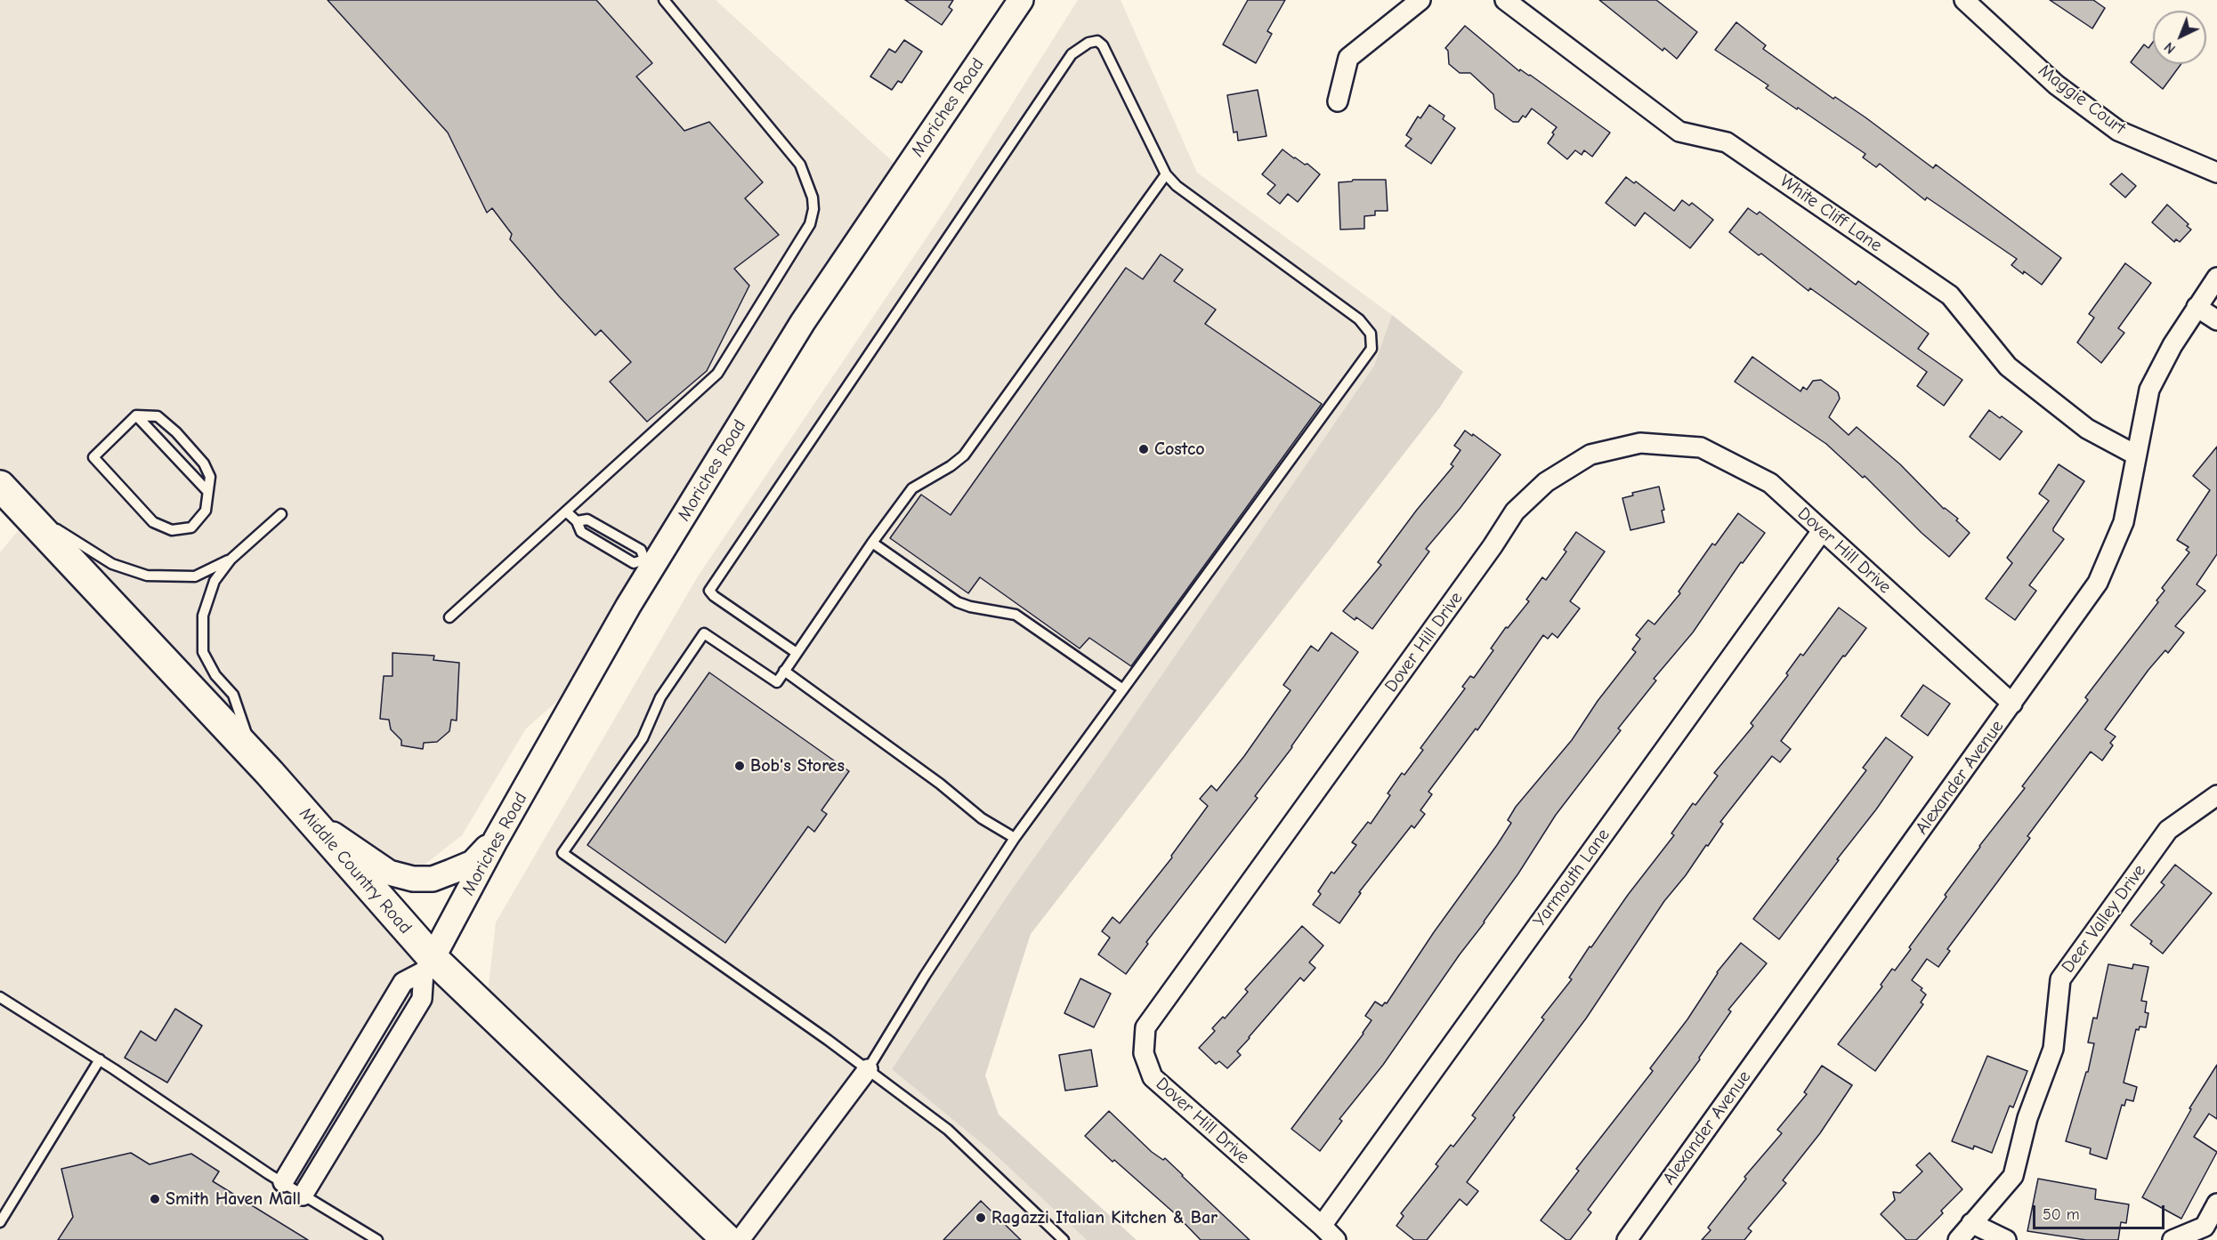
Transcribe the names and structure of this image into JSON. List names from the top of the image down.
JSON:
{
  "streets": {
    "main road": ["Middle Country Road"],
    "street": [
      "Maggie Court",
      "Moriches Road",
      "White Cliff Lane",
      "Dover Hill Drive",
      "Alexander Avenue",
      "Yarmouth Lane",
      "Deer Valley Drive"
    ]
  },
  "crossings": [
    ["Moriches Road", "Middle Country Road"],
    ["White Cliff Lane", "Alexander Avenue"],
    ["Dover Hill Drive", "Alexander Avenue"],
    ["Dover Hill Drive", "Yarmouth Lane"]
  ],
  "places": [
    "Costco",
    "Bob's Stores",
    "Smith Haven Mall",
    "Ragazzi Italian Kitchen & Bar"
  ],
  "scale_bar": "50 m",
  "north": "bottom left"
}
